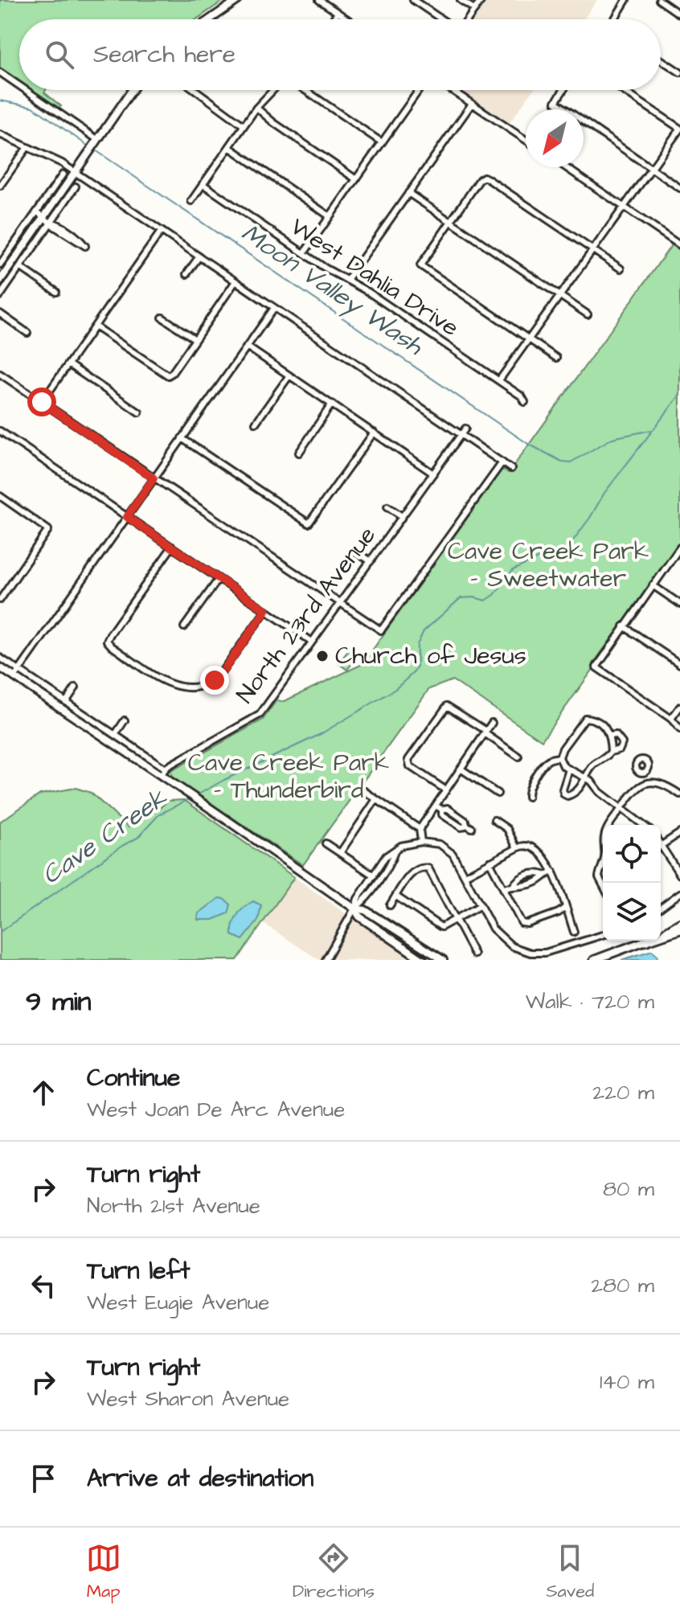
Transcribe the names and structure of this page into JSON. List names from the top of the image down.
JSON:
{
  "streets": {
    "street": ["West Dahlia Drive", "North 23rd Avenue"]
  },
  "water": ["Moon Valley Wash", "Cave Creek"],
  "parks": ["Cave Creek Park - Sweetwater", "Cave Creek Park - Thunderbird"],
  "places": ["Church of Jesus"],
  "north": "bottom left",
  "page": {
    "search": "Search here",
    "heading": ["9 min", "Walk · 720 m"],
    "list": [
      ["Continue", "West Joan De Arc Avenue", "220 m"],
      ["Turn right", "North 21st Avenue", "80 m"],
      ["Turn left", "West Eugie Avenue", "280 m"],
      ["Turn right", "West Sharon Avenue", "140 m"],
      "Arrive at destination"
    ],
    "nav": ["Map", "Directions", "Saved"]
  }
}
